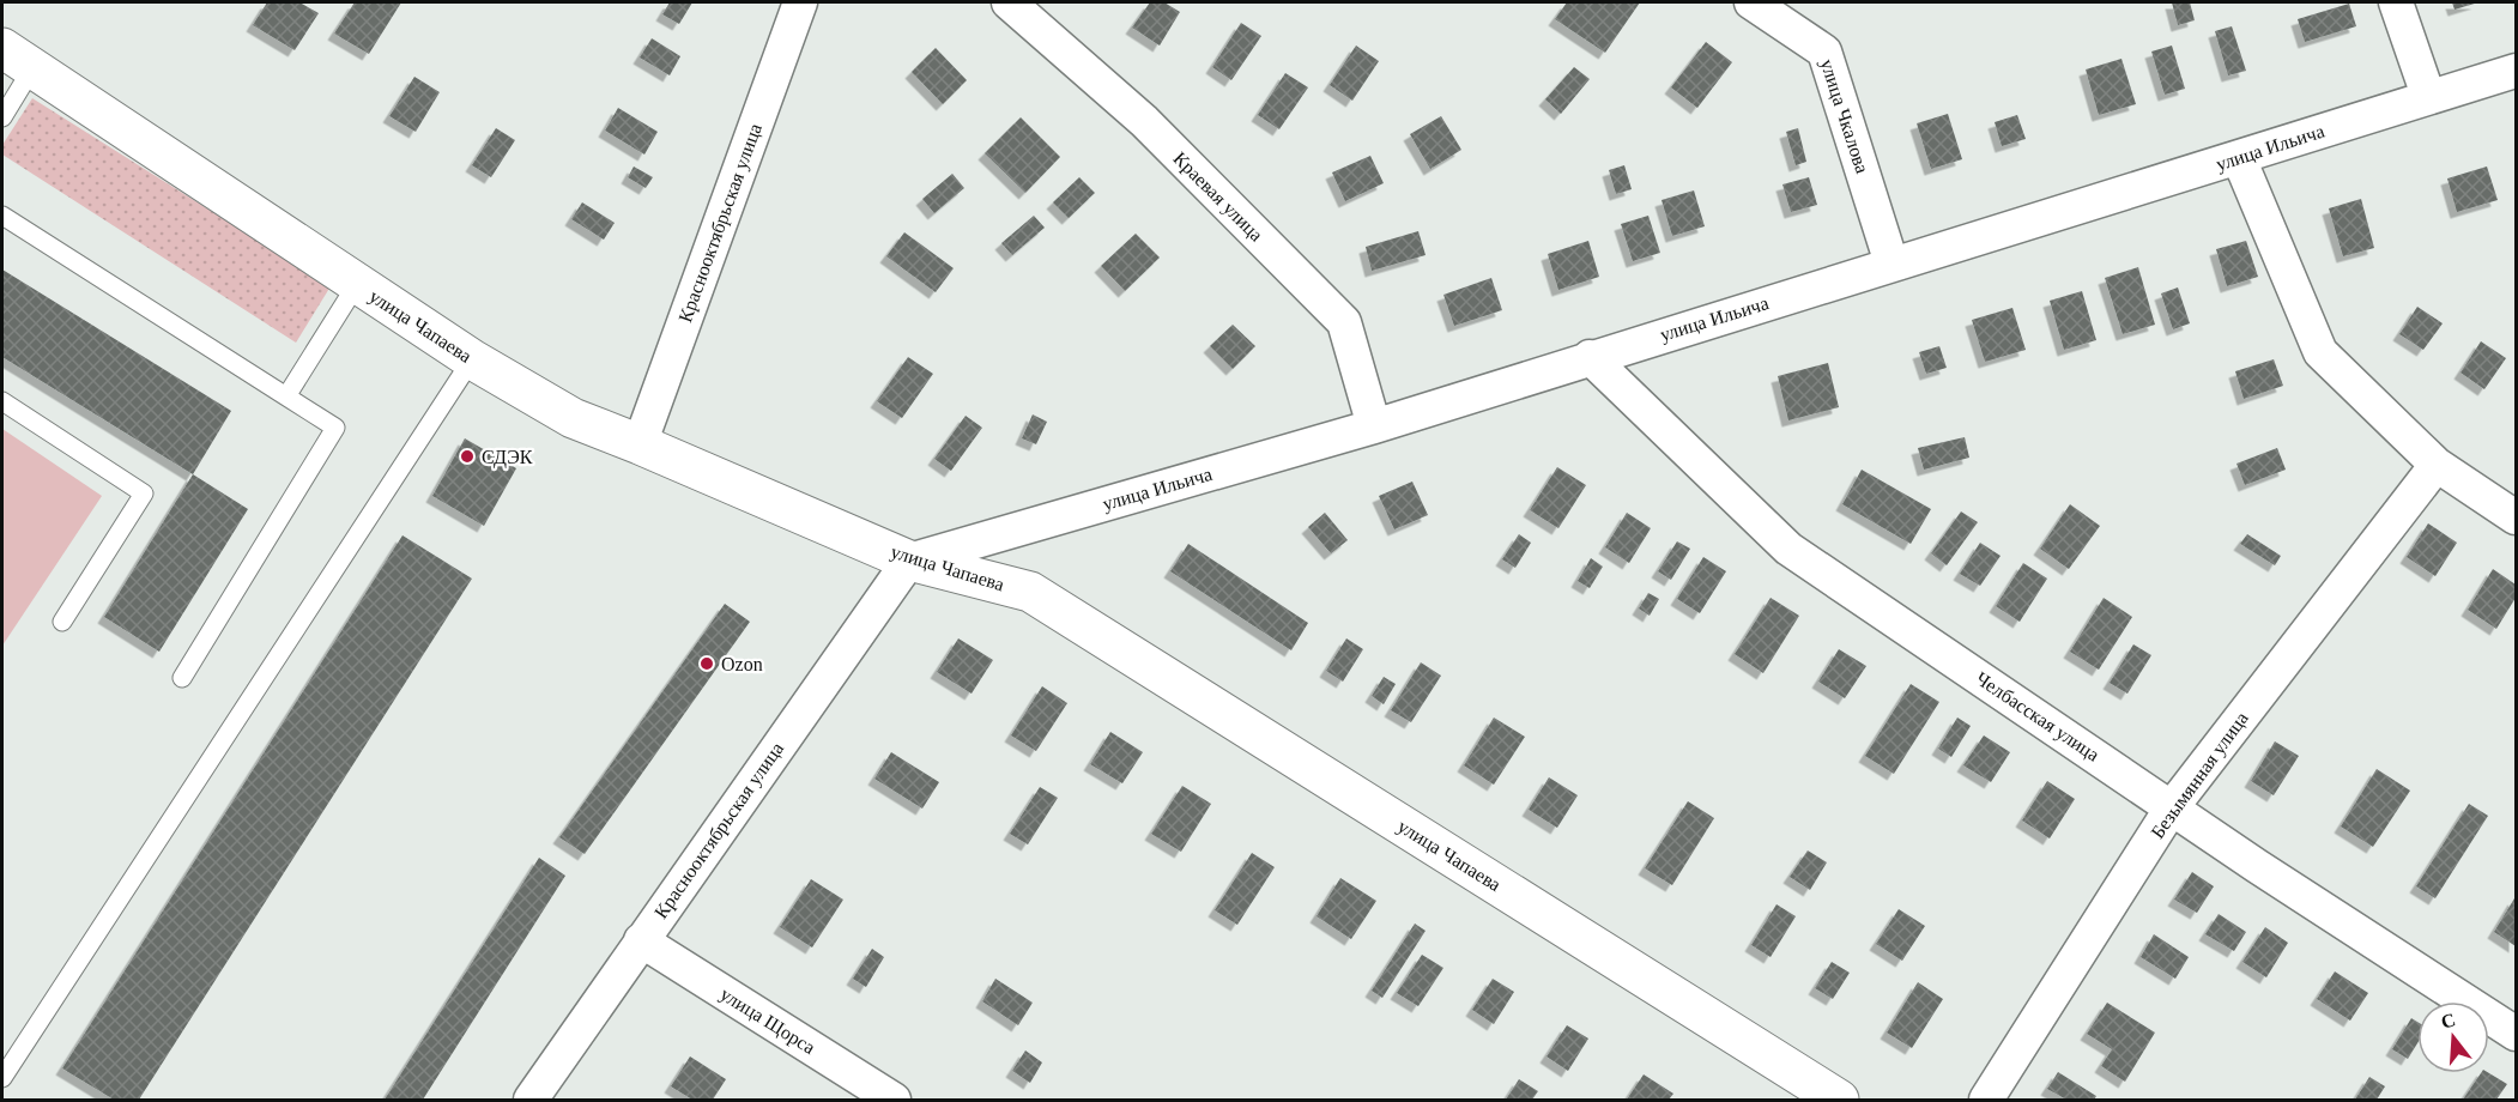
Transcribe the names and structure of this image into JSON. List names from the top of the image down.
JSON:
{
  "streets": {
    "main road": ["улица Чапаева"],
    "street": [
      "улица Чкалова",
      "улица Ильича",
      "Краевая улица",
      "Краснооктябрьская улица",
      "Челбасская улица",
      "Безымянная улица",
      "улица Щорса"
    ]
  },
  "crossings": [
    ["улица Чкалова", "улица Ильича"],
    ["улица Ильича", "Краевая улица"],
    ["улица Ильича", "Краснооктябрьская улица"],
    ["улица Ильича", "улица Чапаева"],
    ["улица Ильича", "Челбасская улица"],
    ["Краснооктябрьская улица", "улица Чапаева"],
    ["Краснооктябрьская улица", "улица Щорса"],
    ["Челбасская улица", "Безымянная улица"]
  ],
  "places": ["СДЭК", "Ozon"],
  "north": "top"
}
